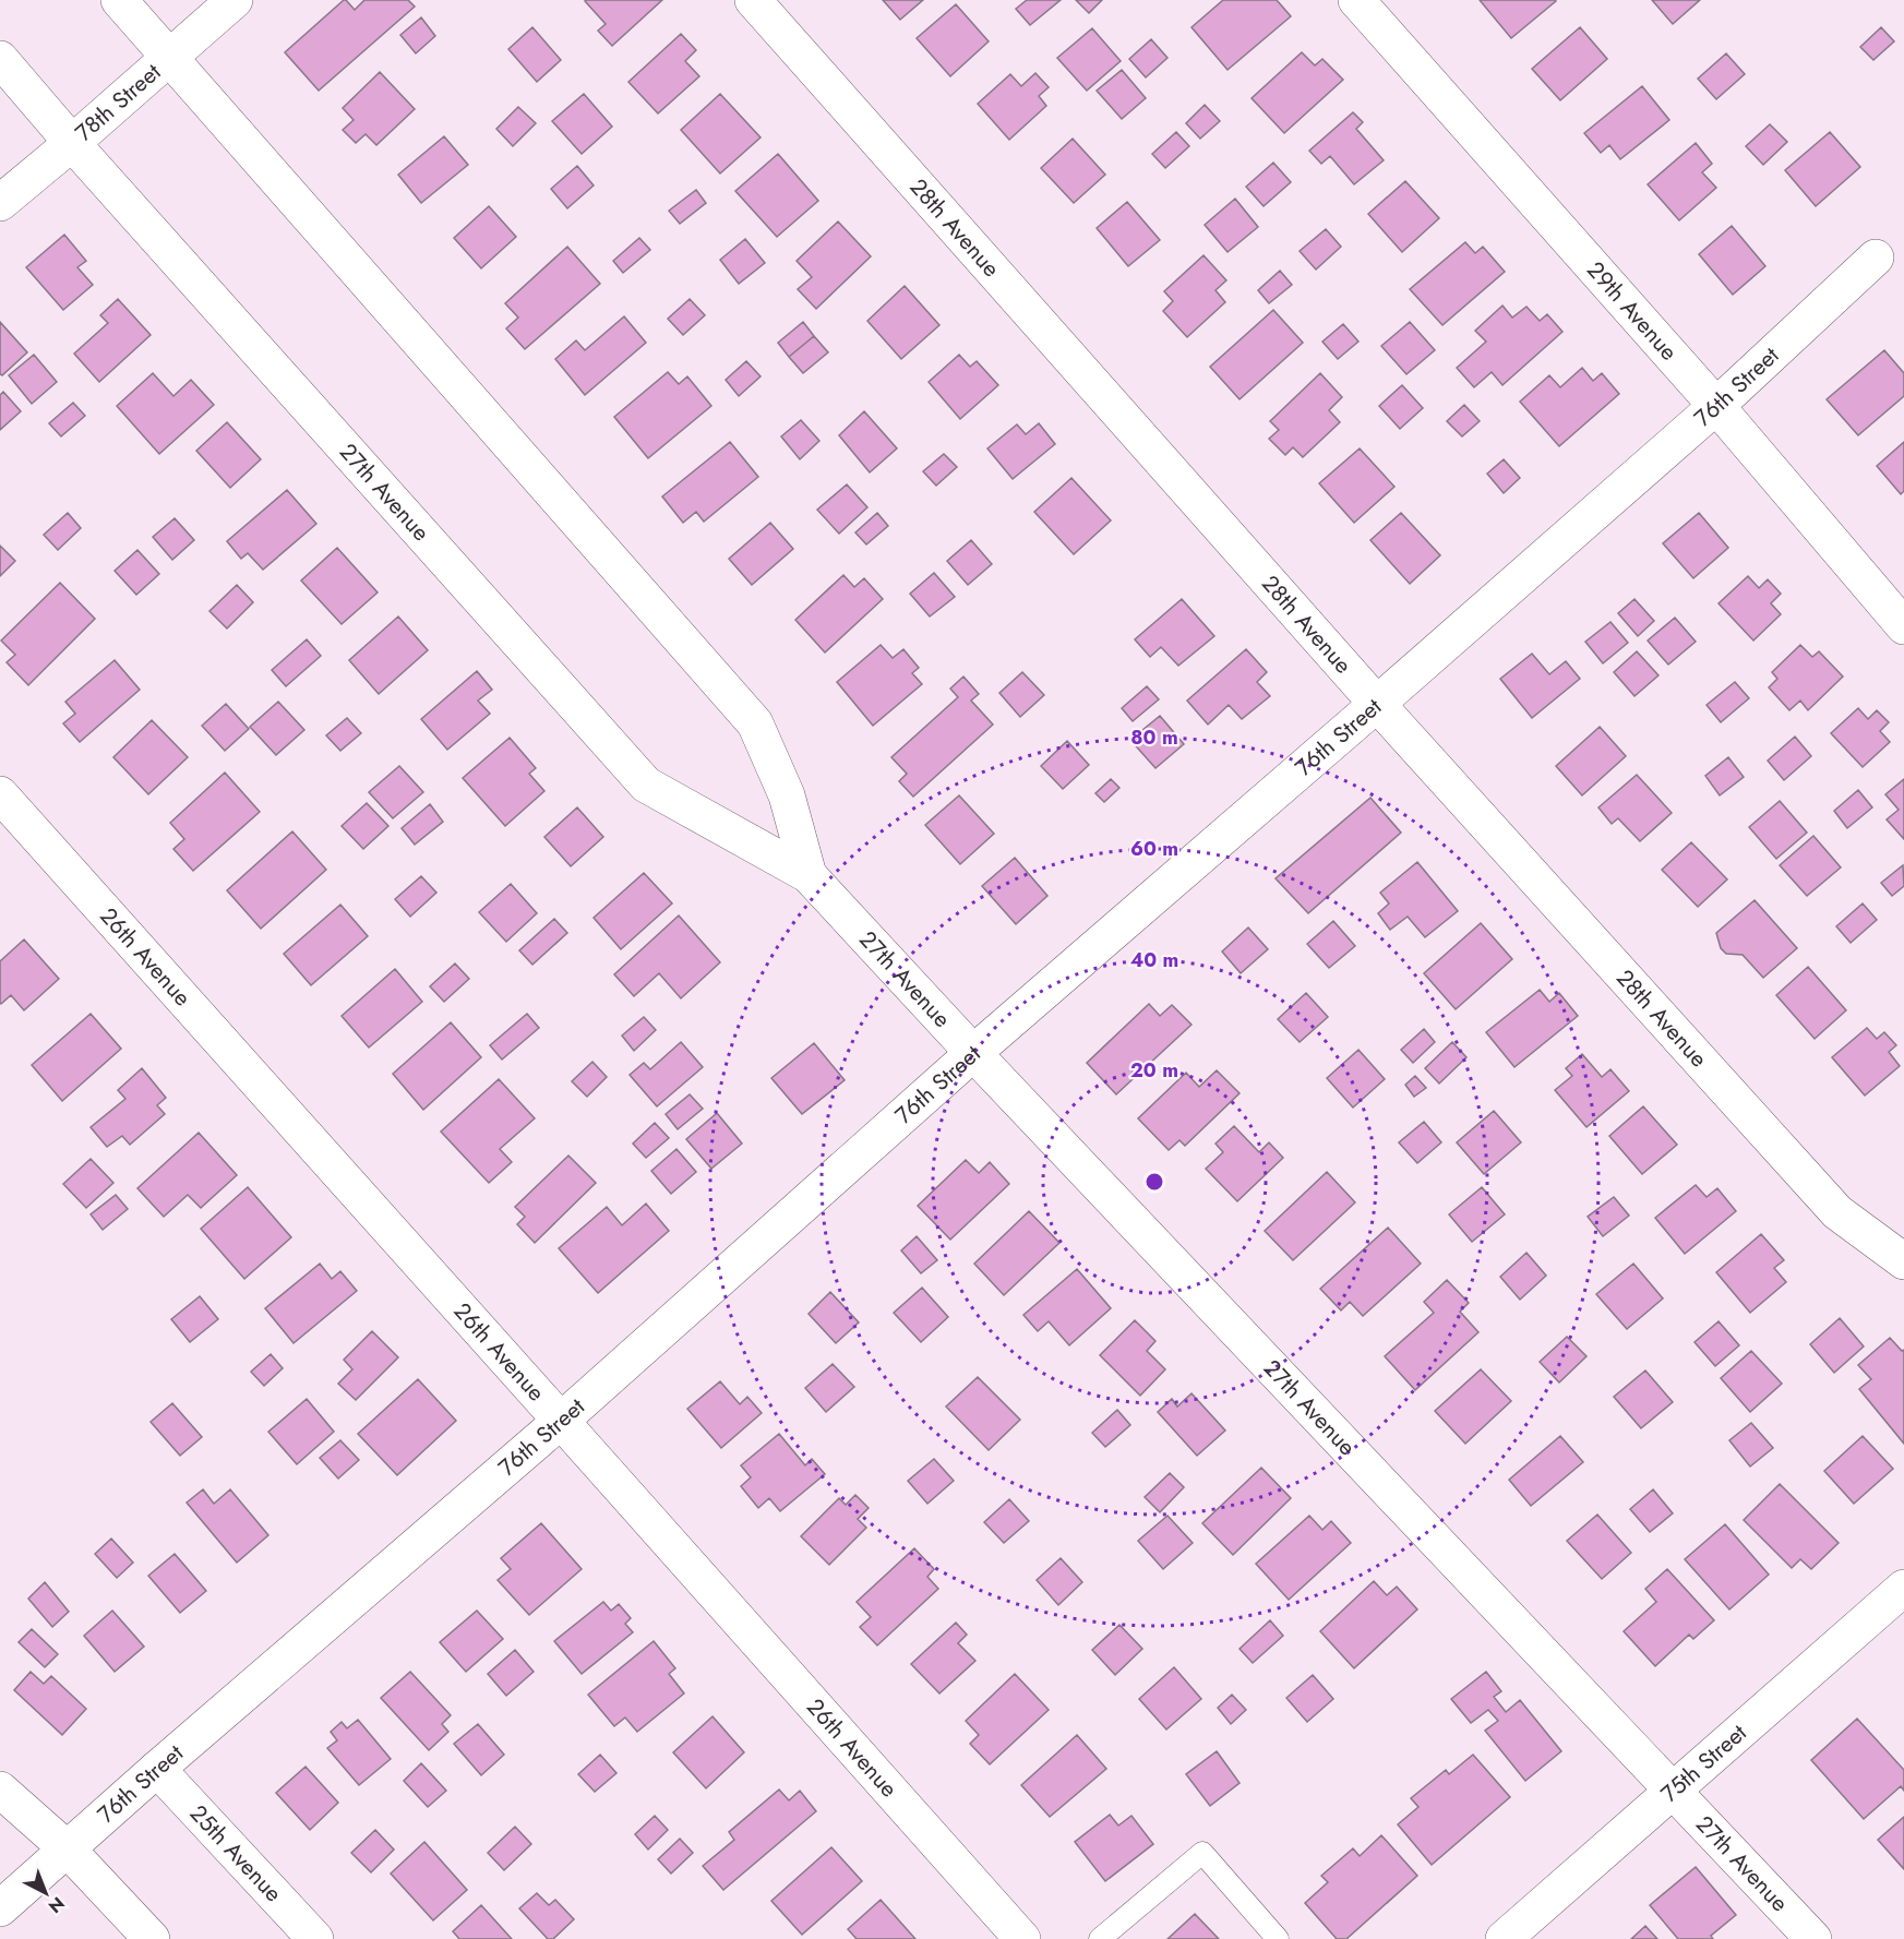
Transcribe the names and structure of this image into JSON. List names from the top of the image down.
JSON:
{
  "streets": {
    "street": [
      "78th Street",
      "28th Avenue",
      "29th Avenue",
      "76th Street",
      "27th Avenue",
      "26th Avenue",
      "75th Street",
      "25th Avenue"
    ]
  },
  "crossings": [
    ["78th Street", "27th Avenue"],
    ["28th Avenue", "76th Street"],
    ["29th Avenue", "76th Street"],
    ["76th Street", "27th Avenue"],
    ["76th Street", "26th Avenue"],
    ["76th Street", "25th Avenue"],
    ["27th Avenue", "75th Street"]
  ],
  "north": "bottom right",
  "rings": [
    "80 m",
    "60 m",
    "40 m",
    "20 m"
  ]
}
